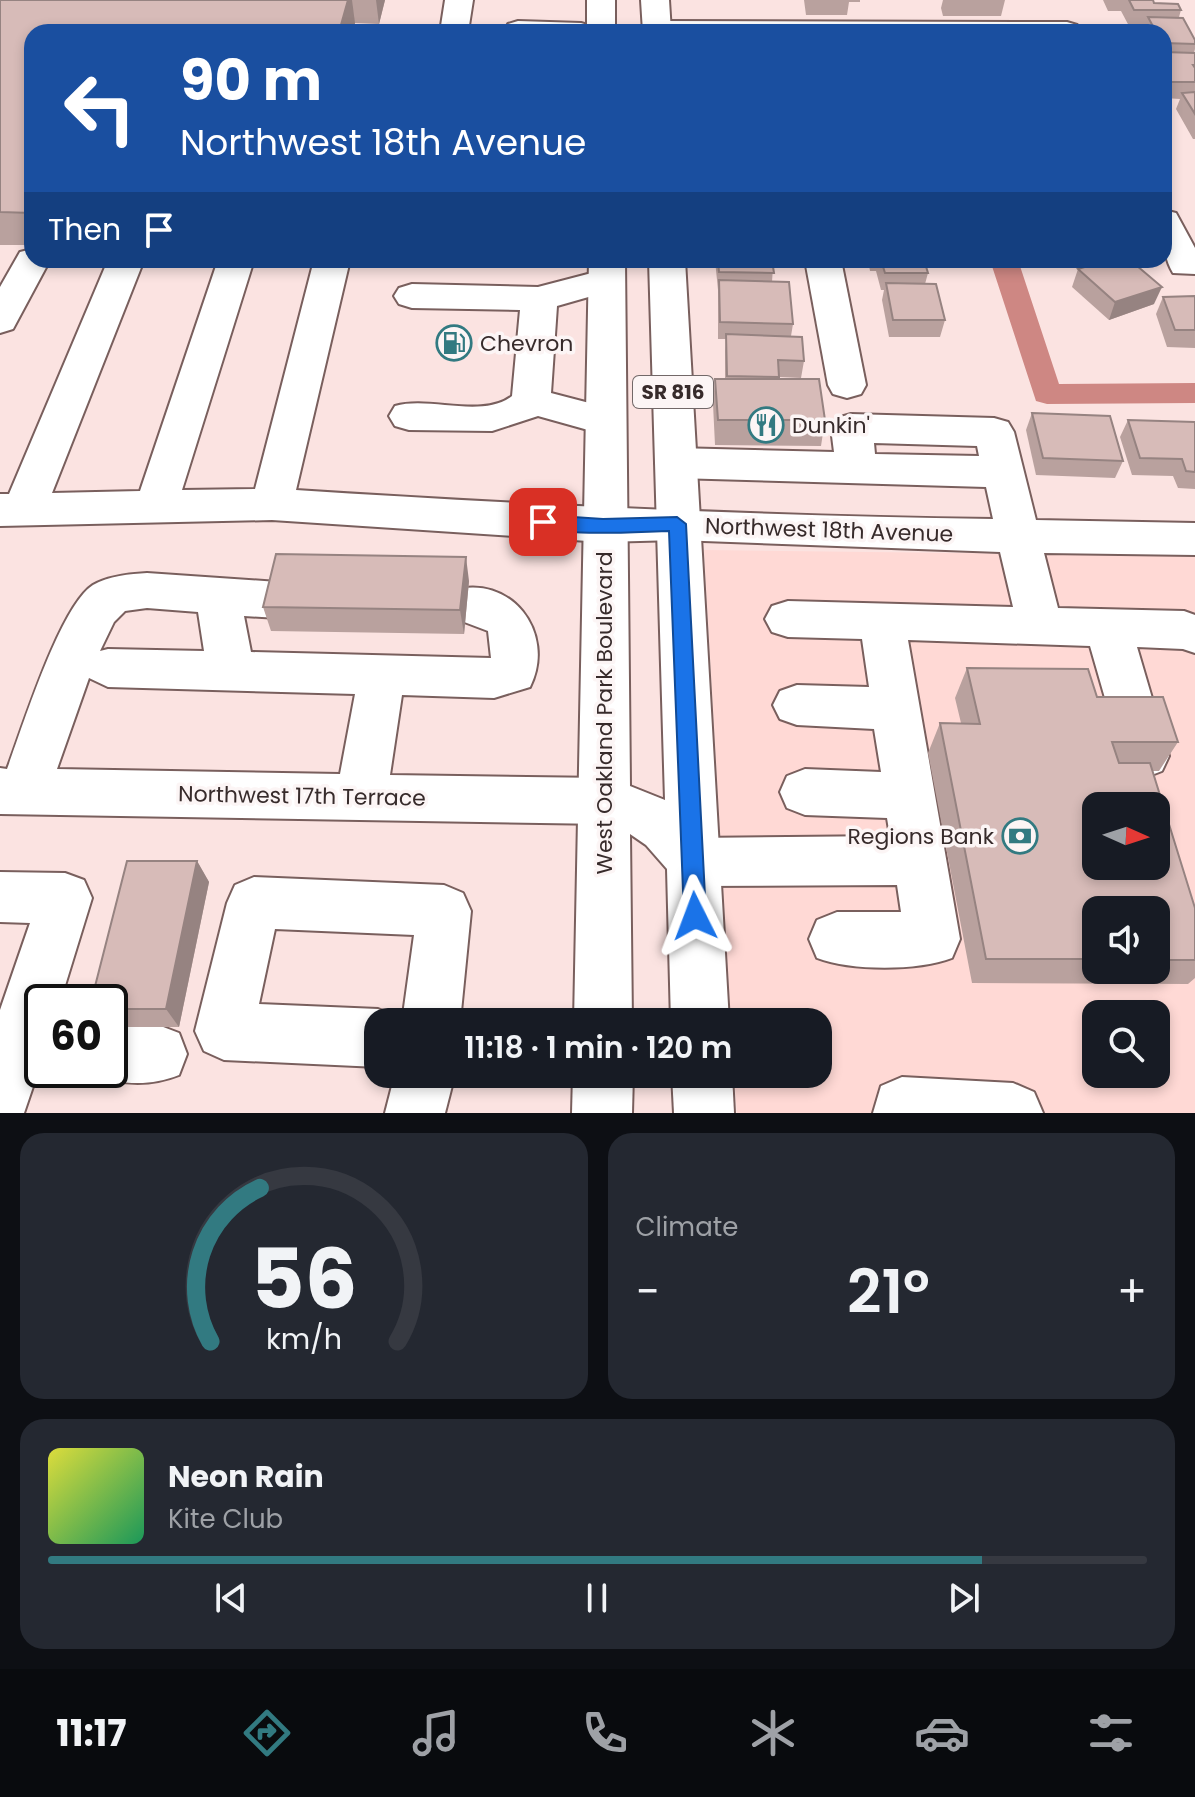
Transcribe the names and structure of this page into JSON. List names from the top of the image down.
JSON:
{
  "streets": {
    "street": [
      "SR 816",
      "Northwest 18th Avenue",
      "West Oakland Park Boulevard",
      "Northwest 17th Terrace"
    ]
  },
  "crossings": [
    ["SR 816", "Northwest 18th Avenue"],
    ["SR 816", "Northwest 17th Terrace"],
    ["Northwest 18th Avenue", "West Oakland Park Boulevard"],
    ["West Oakland Park Boulevard", "Northwest 17th Terrace"]
  ],
  "places": {
    "fuel station": ["Chevron"],
    "restaurant": ["Dunkin'"],
    "bank": ["Regions Bank"]
  },
  "north": "right",
  "page": {
    "turn": ["90 m", "Northwest 18th Avenue"],
    "then": "Then",
    "limit": "60",
    "trip": "11:18 · 1 min · 120 m",
    "tile": "Climate",
    "heat": ["−", "21°", "+"],
    "song": ["Neon Rain", "Kite Club"],
    "tabs": "11:17",
    "gauge": ["56", "km/h"]
  }
}
